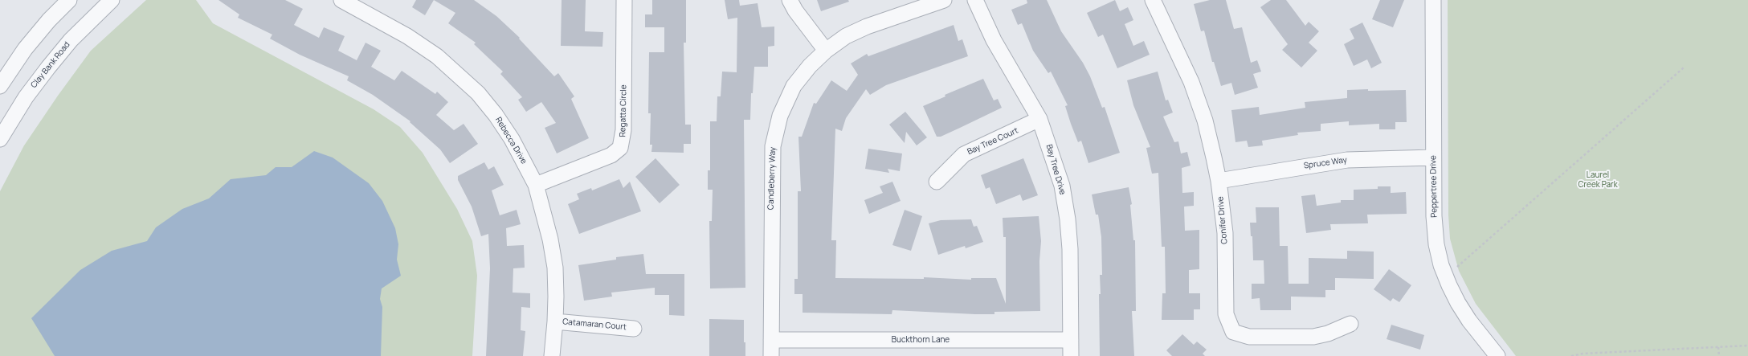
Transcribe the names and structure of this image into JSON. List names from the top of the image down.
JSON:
{
  "streets": {
    "street": [
      "Clay Bank Road",
      "Regatta Circle",
      "Rebecca Drive",
      "Bay Tree Court",
      "Spruce Way",
      "Bay Tree Drive",
      "Candleberry Way",
      "Peppertree Drive",
      "Conifer Drive",
      "Catamaran Court",
      "Buckthorn Lane"
    ]
  },
  "crossings": [
    ["Regatta Circle", "Rebecca Drive"],
    ["Rebecca Drive", "Catamaran Court"],
    ["Bay Tree Court", "Bay Tree Drive"],
    ["Spruce Way", "Peppertree Drive"],
    ["Spruce Way", "Conifer Drive"],
    ["Bay Tree Drive", "Buckthorn Lane"],
    ["Candleberry Way", "Buckthorn Lane"]
  ],
  "parks": ["Laurel Creek Park"]
}
